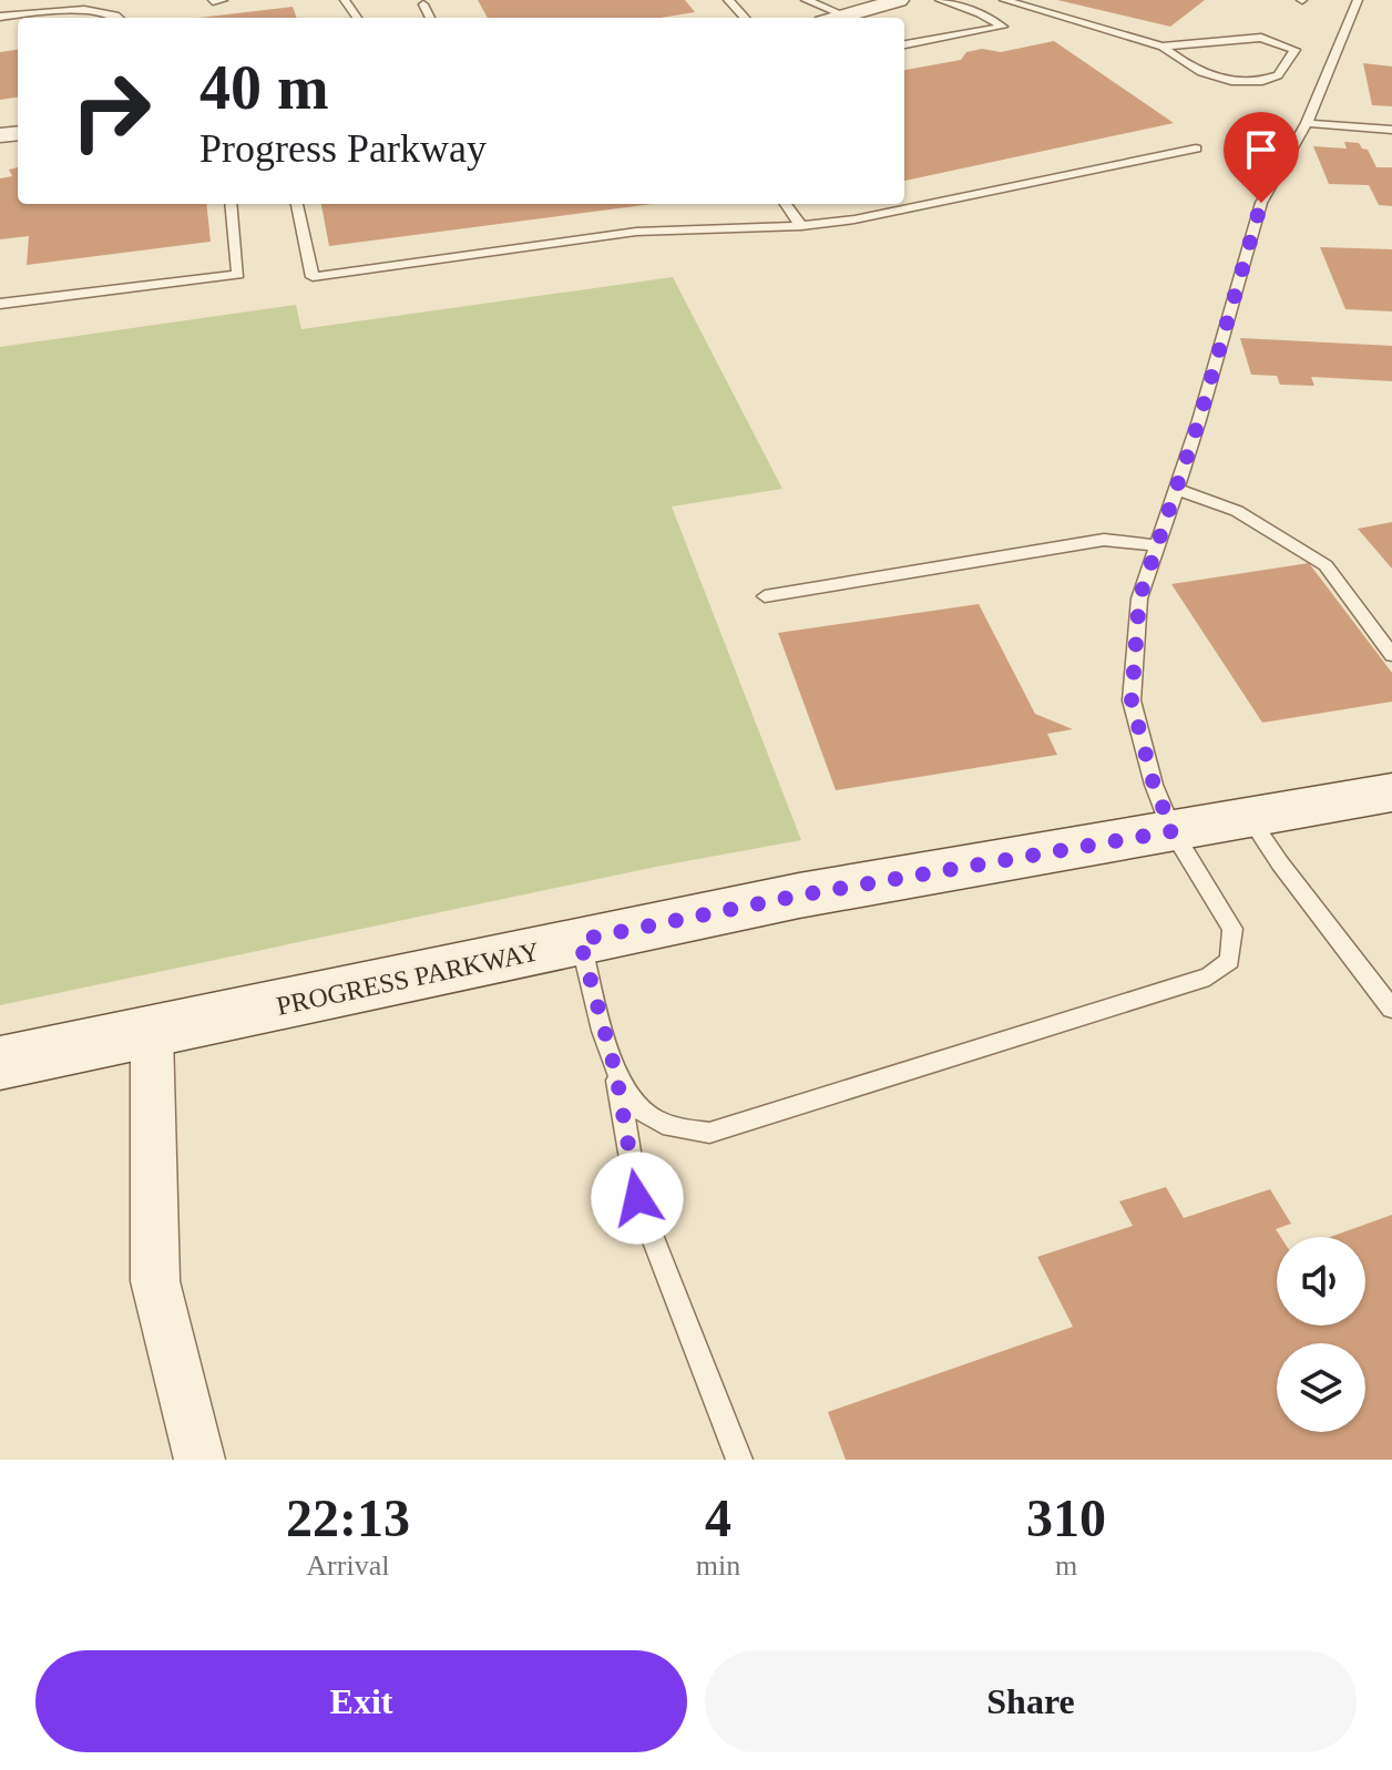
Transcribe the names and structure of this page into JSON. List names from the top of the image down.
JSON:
{
  "streets": {
    "street": ["PROGRESS PARKWAY"]
  },
  "page": {
    "turn": ["40 m", "Progress Parkway"],
    "eta": [
      "22:13",
      "Arrival",
      "4",
      "min",
      "310",
      "m"
    ],
    "buttons": ["Exit", "Share"]
  }
}
